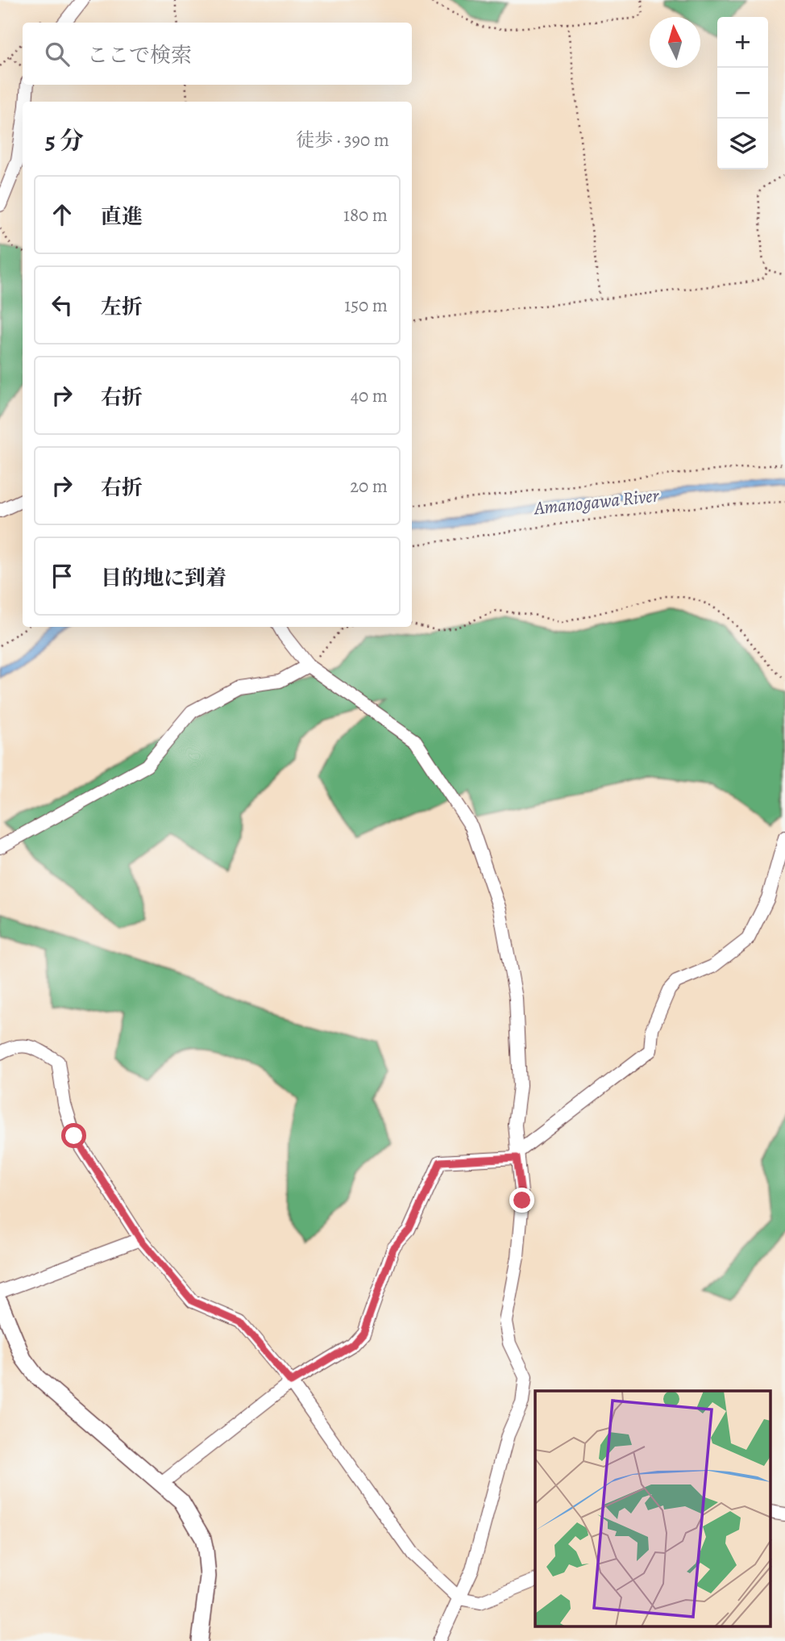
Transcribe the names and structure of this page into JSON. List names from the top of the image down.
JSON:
{
  "water": ["Amanogawa River"],
  "north": "top",
  "page": {
    "map_buttons": ["+", "−"],
    "search": "ここで検索",
    "heading": ["5 分", "徒歩 · 390 m"],
    "list": [
      ["直進", "180 m"],
      ["左折", "150 m"],
      ["右折", "40 m"],
      ["右折", "20 m"],
      "目的地に到着"
    ]
  }
}
